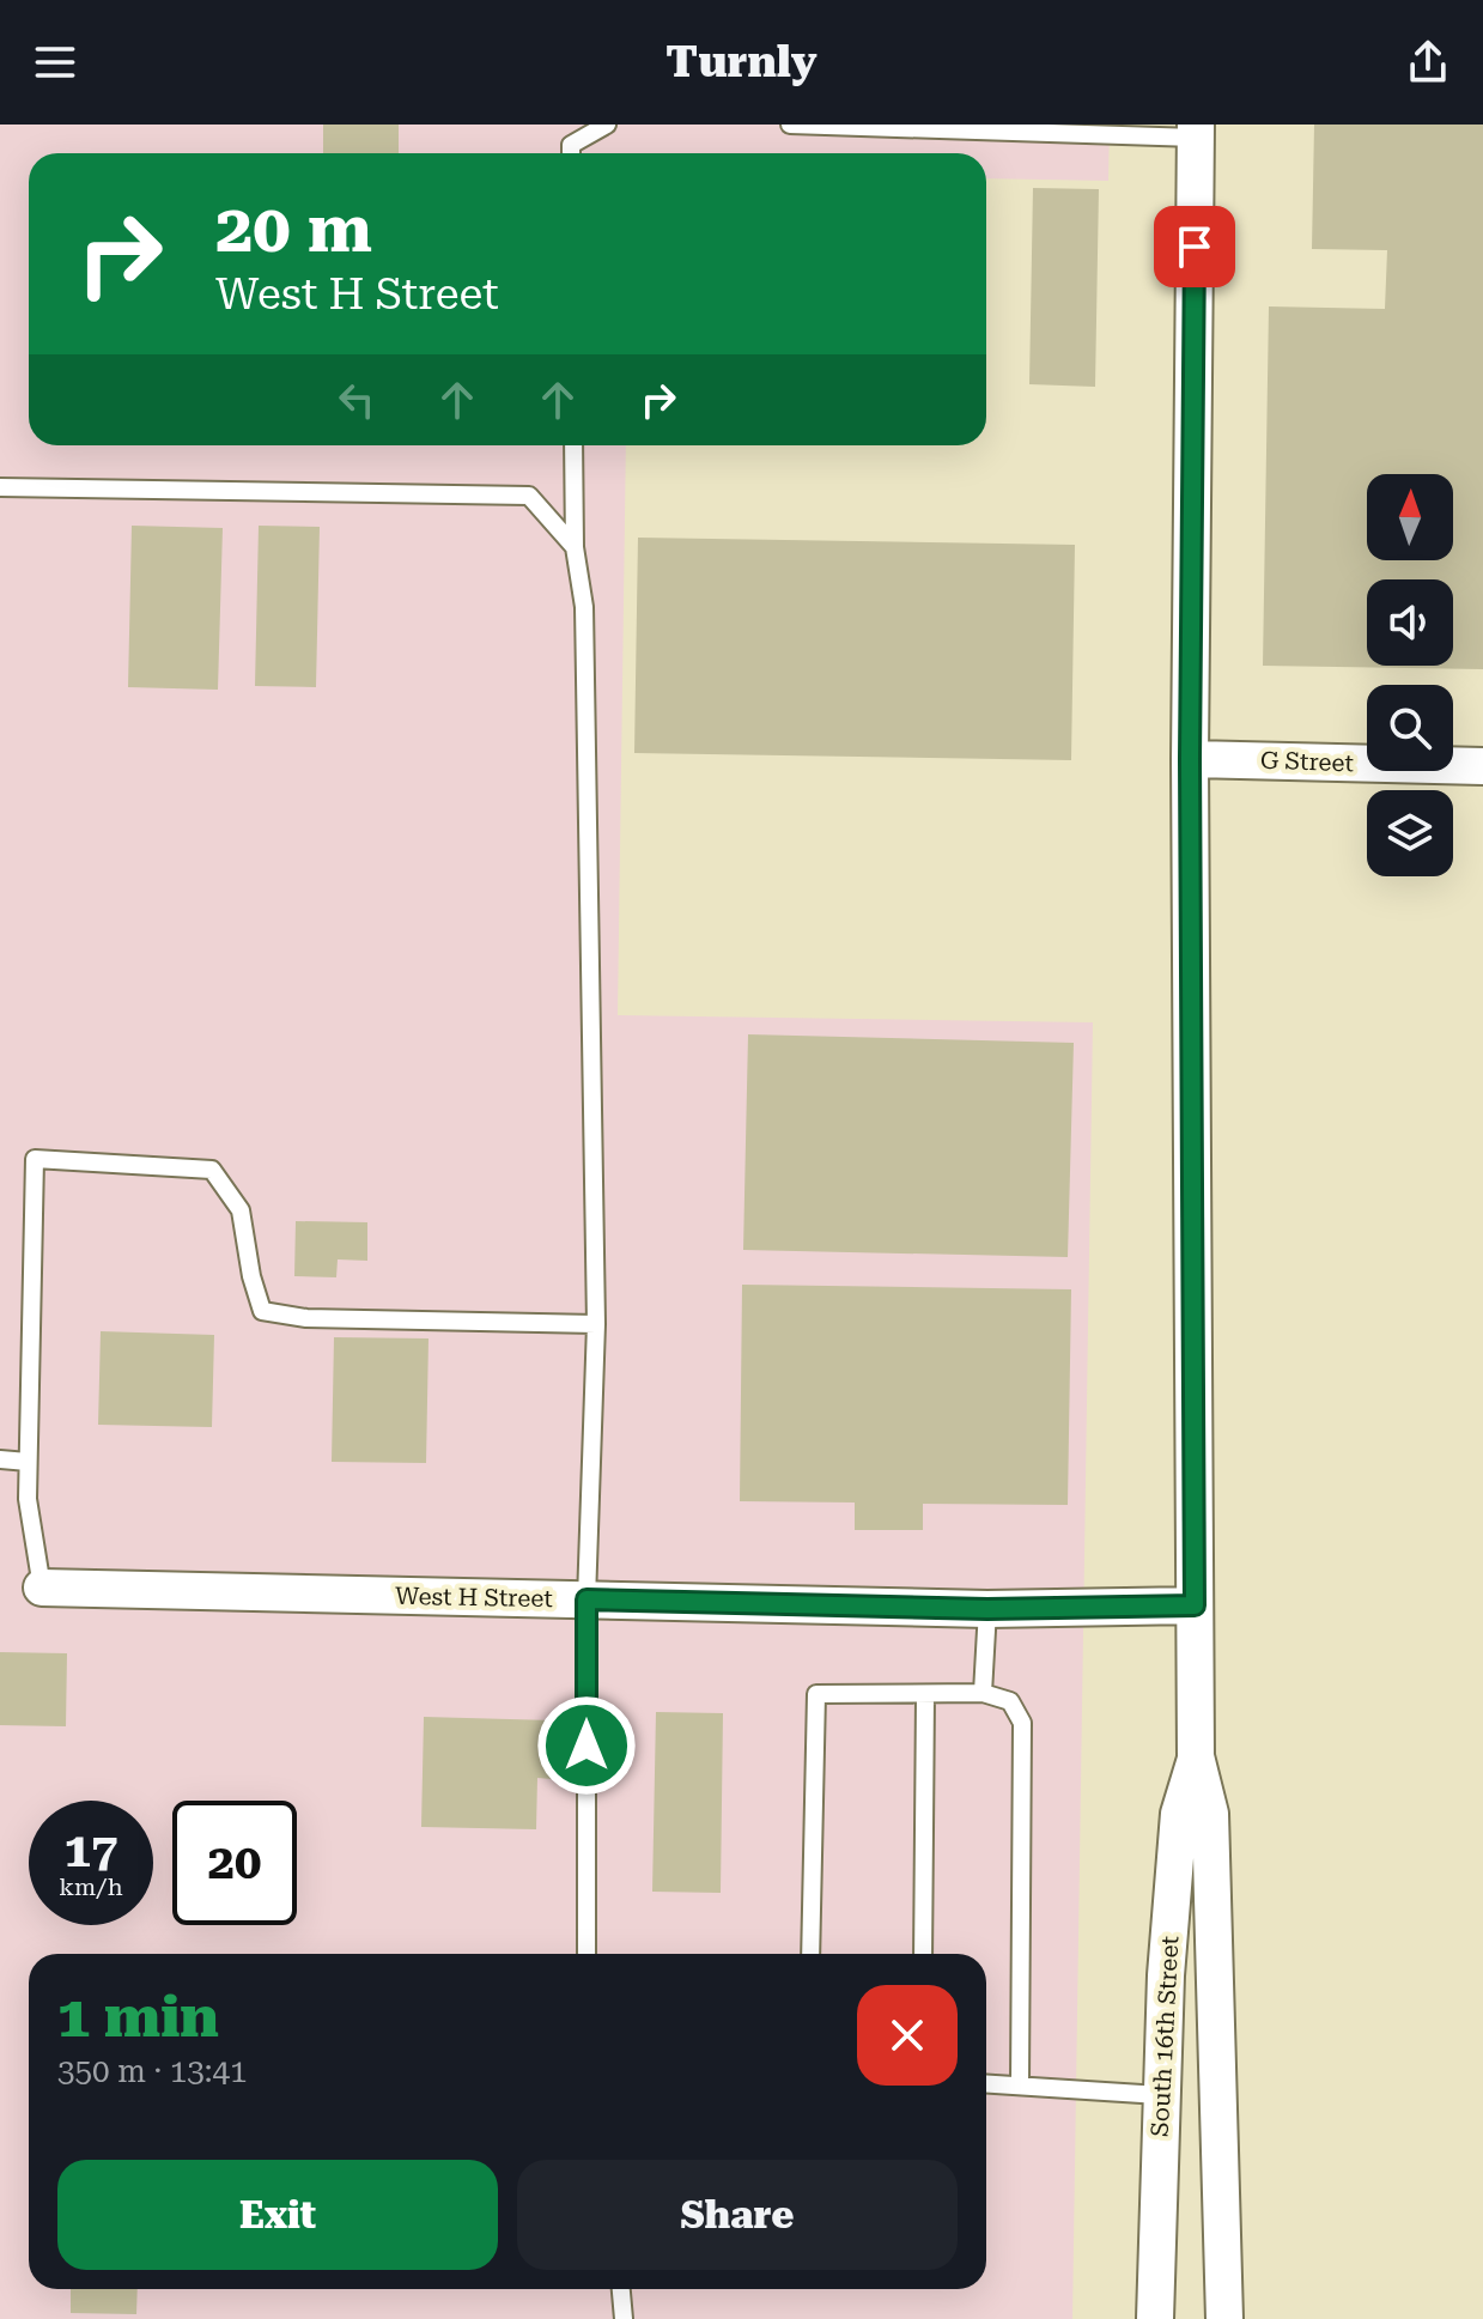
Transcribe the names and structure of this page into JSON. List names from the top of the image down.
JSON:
{
  "streets": {
    "street": ["G Street", "West H Street", "South 16th Street"]
  },
  "crossings": [
    ["G Street", "South 16th Street"],
    ["West H Street", "South 16th Street"]
  ],
  "north": "top",
  "page": {
    "header": "Turnly",
    "turn": ["20 m", "West H Street"],
    "speed": "17 km/h",
    "limit": "20",
    "heading": ["1 min", "350 m · 13:41"],
    "buttons": ["Exit", "Share"]
  }
}
